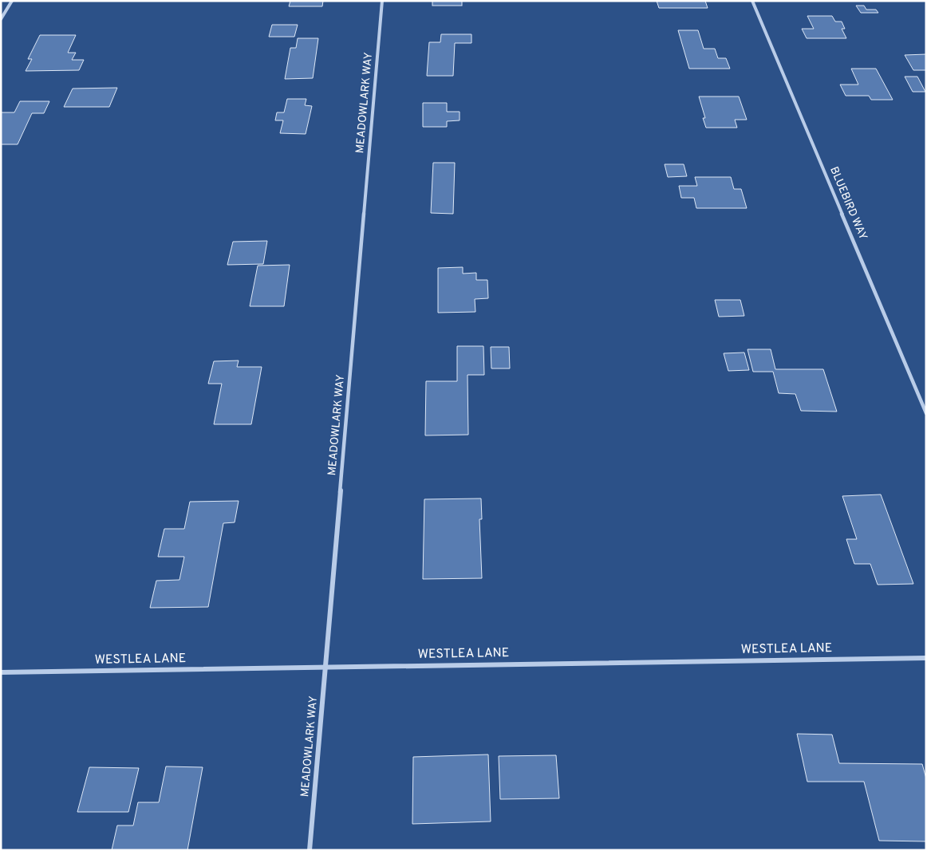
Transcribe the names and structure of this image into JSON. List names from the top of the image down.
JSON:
{
  "streets": {
    "street": ["MEADOWLARK WAY", "BLUEBIRD WAY", "WESTLEA LANE"]
  },
  "crossings": [
    ["MEADOWLARK WAY", "WESTLEA LANE"]
  ]
}
